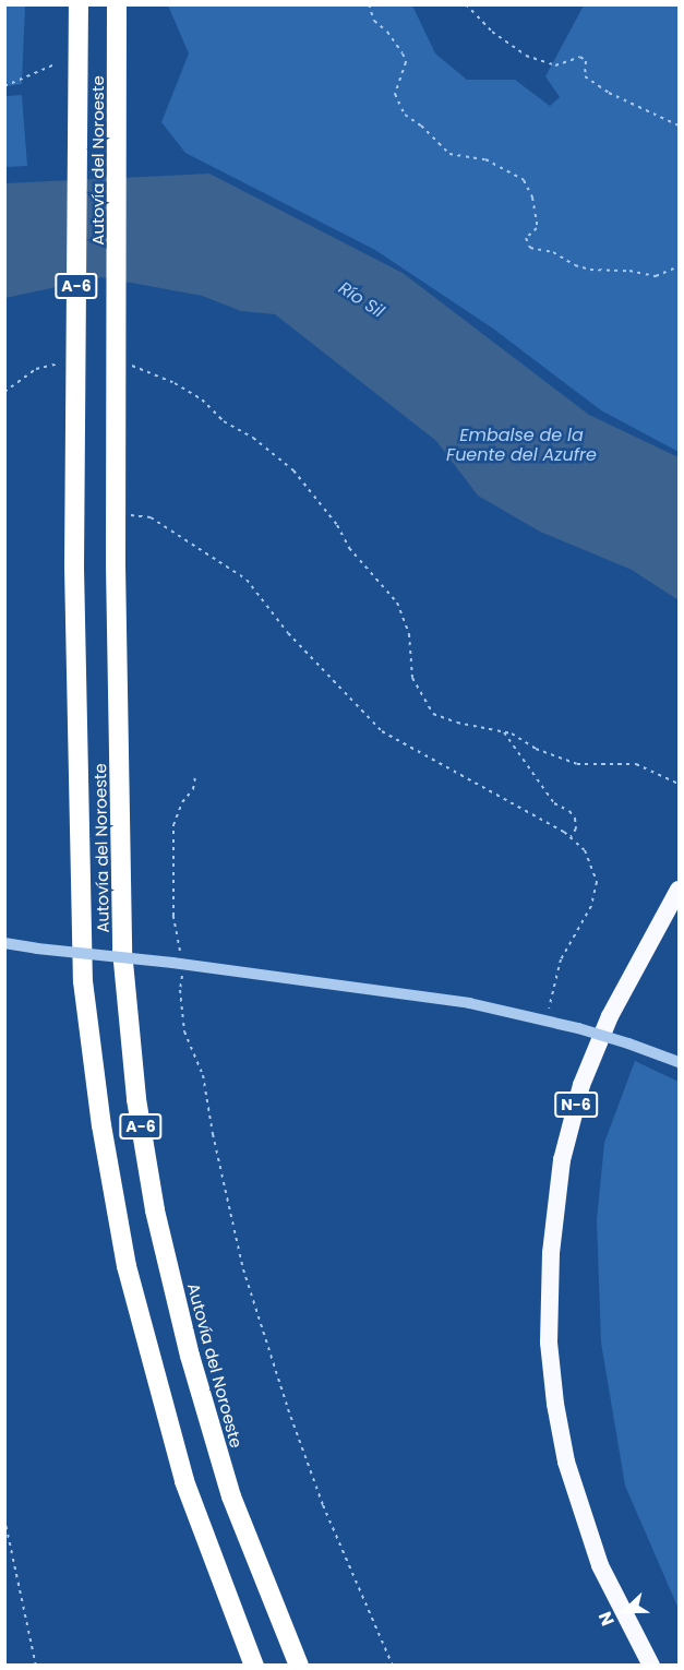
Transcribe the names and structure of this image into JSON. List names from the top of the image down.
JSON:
{
  "streets": {
    "highway": ["Autovía del Noroeste", "A-6", "N-6"]
  },
  "water": ["Río Sil", "Embalse de la Fuente del Azufre"],
  "north": "left"
}
